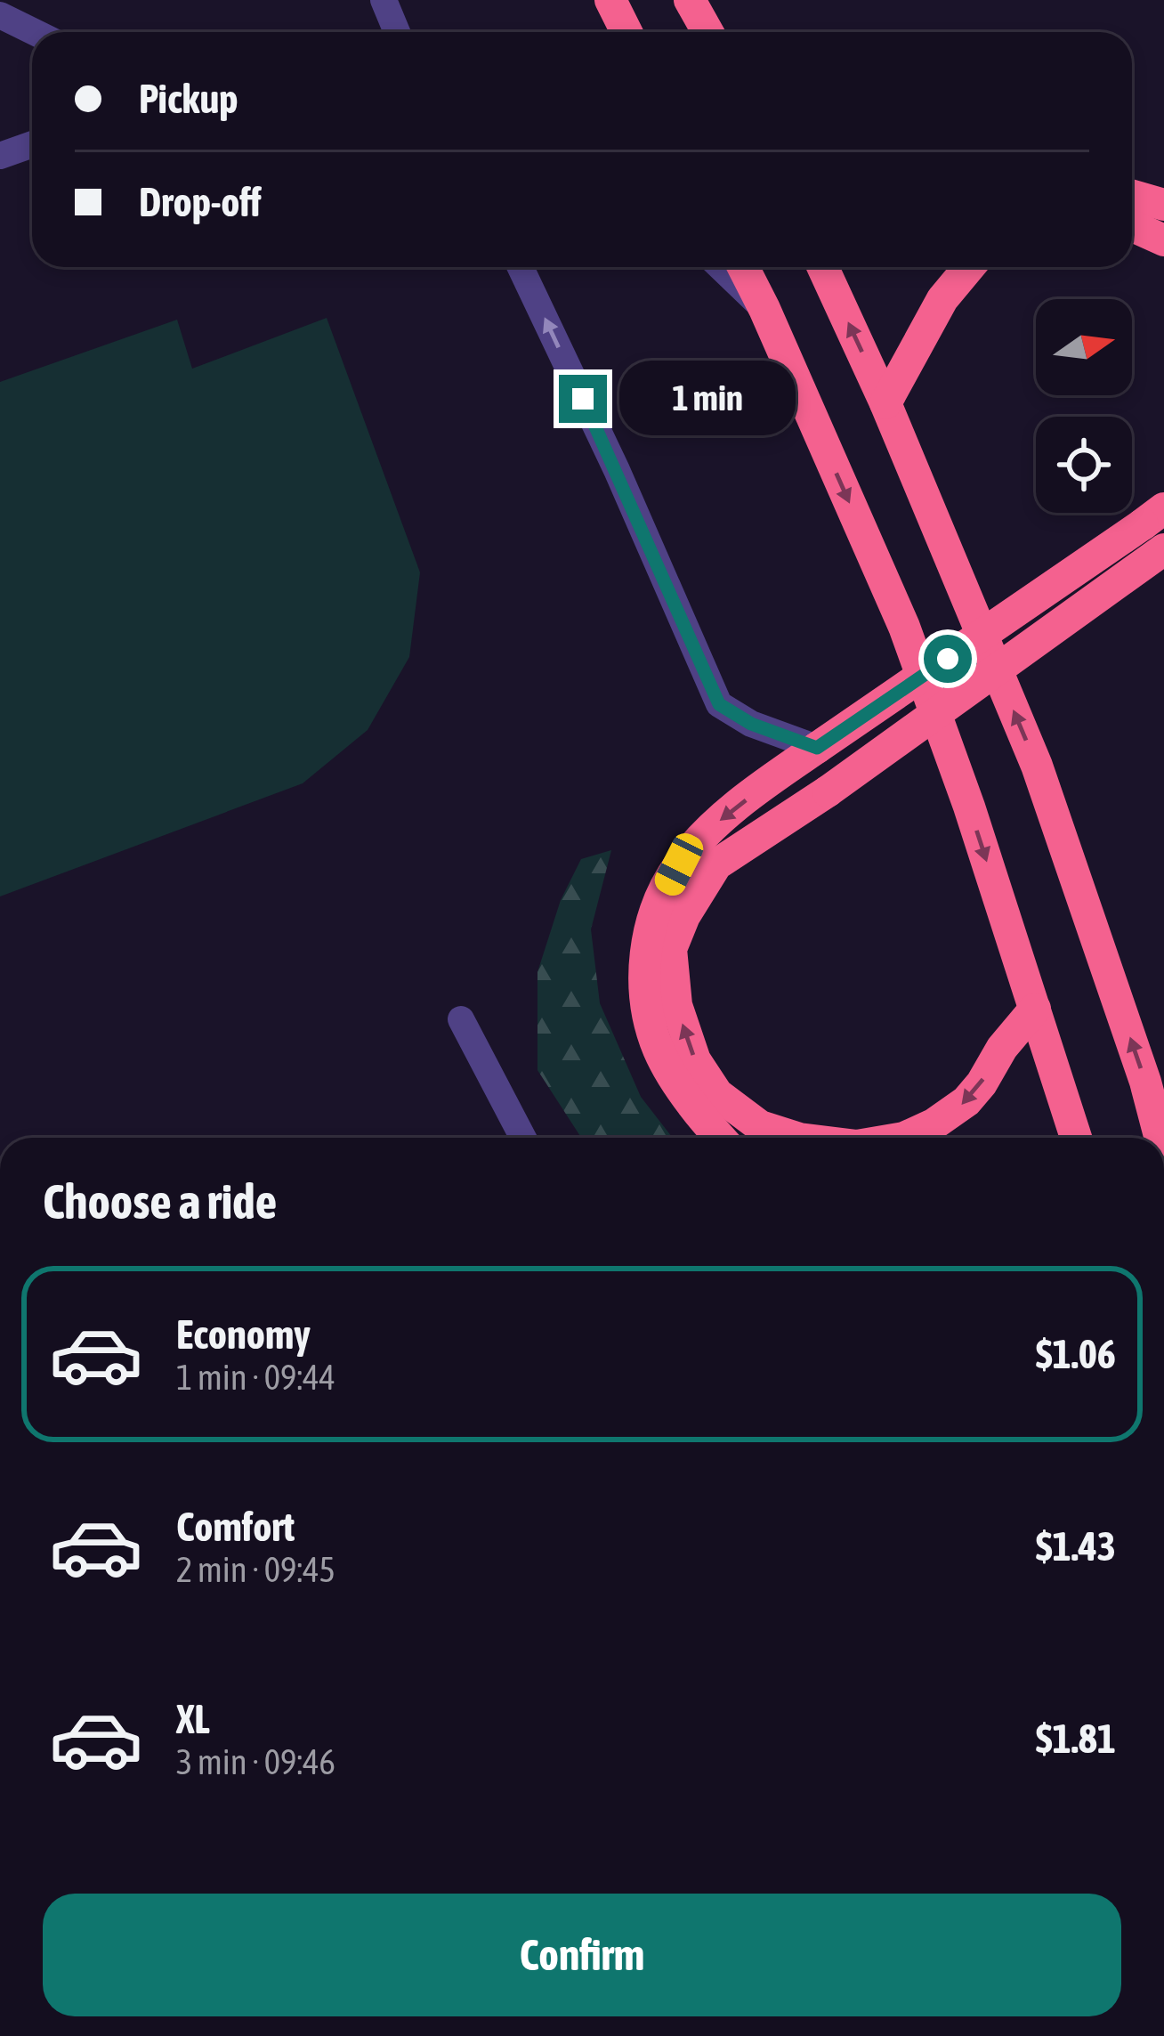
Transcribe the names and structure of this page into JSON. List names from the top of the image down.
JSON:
{
  "north": "right",
  "page": {
    "banner": ["Pickup", "Drop-off"],
    "bubble": "1 min",
    "heading": "Choose a ride",
    "list": [
      {
        "name": "Economy",
        "note": "1 min · 09:44",
        "value": "$1.06"
      },
      {
        "name": "Comfort",
        "note": "2 min · 09:45",
        "value": "$1.43"
      },
      {
        "name": "XL",
        "note": "3 min · 09:46",
        "value": "$1.81"
      }
    ],
    "buttons": "Confirm"
  }
}
